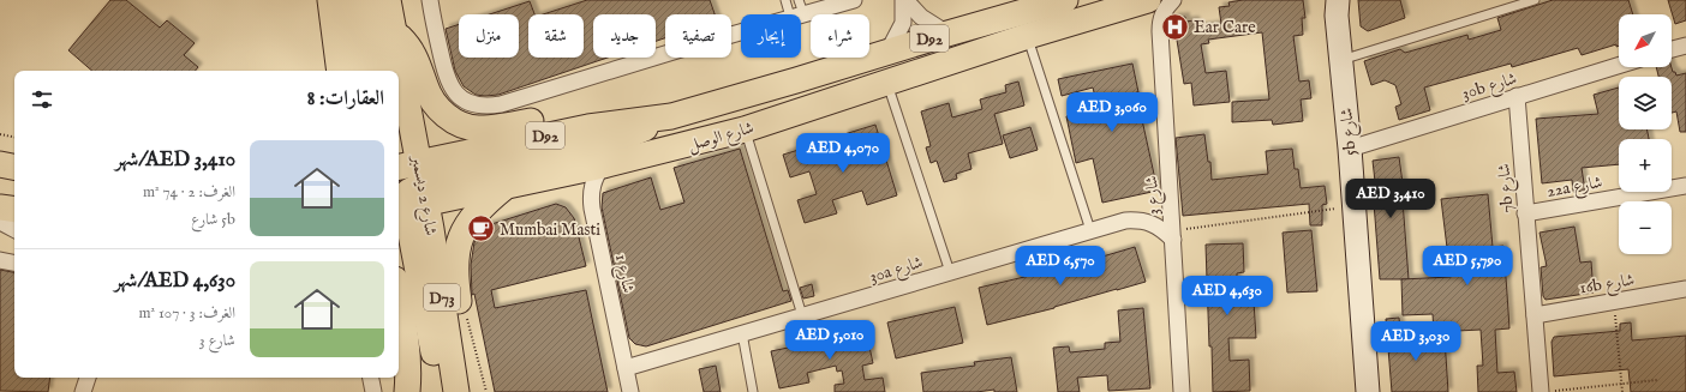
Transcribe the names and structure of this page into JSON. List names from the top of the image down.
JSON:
{
  "streets": {
    "main road": [
      "D92",
      "شارع الوصل",
      "شارع 2 ديسمبر",
      "D73"
    ],
    "street": [
      "30b شارع",
      "5b شارع",
      "22a شارع",
      "7b شارع",
      "شارع 3",
      "30a شارع",
      "شارع 1",
      "16b شارع"
    ]
  },
  "crossings": [
    ["30b شارع", "5b شارع"],
    ["30b شارع", "7b شارع"],
    ["شارع الوصل", "شارع 2 ديسمبر"],
    ["شارع الوصل", "شارع 1"],
    ["22a شارع", "7b شارع"],
    ["7b شارع", "16b شارع"],
    ["شارع 3", "30a شارع"],
    ["30a شارع", "شارع 1"]
  ],
  "places": {
    "hospital": ["Ear Care"],
    "cafe": ["Mumbai Masti"]
  },
  "north": "bottom left",
  "page": {
    "map_buttons": ["+", "−"],
    "chip": [
      "شراء",
      "إيجار",
      "تصفية",
      "جديد",
      "شقة",
      "منزل"
    ],
    "heading": "العقارات: 8",
    "price": [
      "AED 3,060",
      "AED 4,070",
      "AED 3,410",
      "AED 6,570",
      "AED 5,790",
      "AED 4,630",
      "AED 5,010",
      "AED 3,030"
    ],
    "list": [
      {
        "name": "AED 3,410/شهر",
        "note": "الغرف: 2 · 74 m² · 5b شارع"
      },
      {
        "name": "AED 4,630/شهر",
        "note": "الغرف: 3 · 107 m² · شارع 3"
      }
    ]
  }
}
